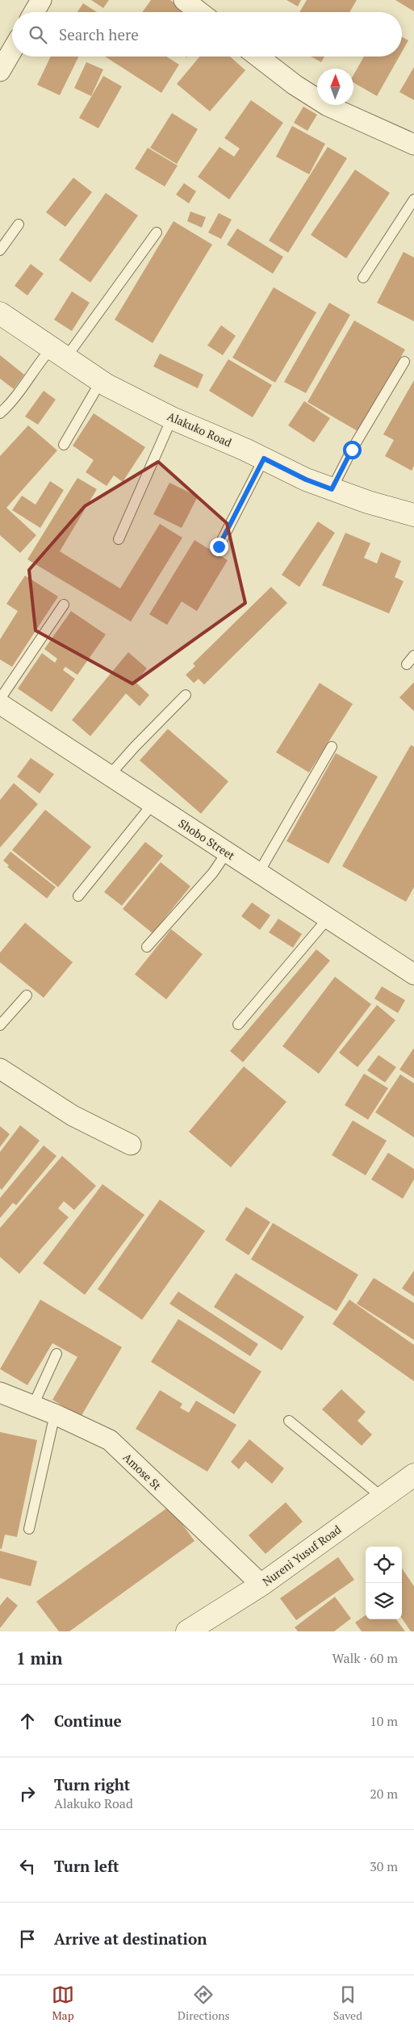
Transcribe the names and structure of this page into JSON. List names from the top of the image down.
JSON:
{
  "streets": {
    "main road": ["Alakuko Road", "Nureni Yusuf Road"],
    "street": ["Shobo Street", "Amose St"]
  },
  "crossings": [
    ["Amose St", "Nureni Yusuf Road"]
  ],
  "north": "top",
  "page": {
    "search": "Search here",
    "heading": ["1 min", "Walk · 60 m"],
    "list": [
      ["Continue", "10 m"],
      ["Turn right", "Alakuko Road", "20 m"],
      ["Turn left", "30 m"],
      "Arrive at destination"
    ],
    "nav": ["Map", "Directions", "Saved"]
  }
}
